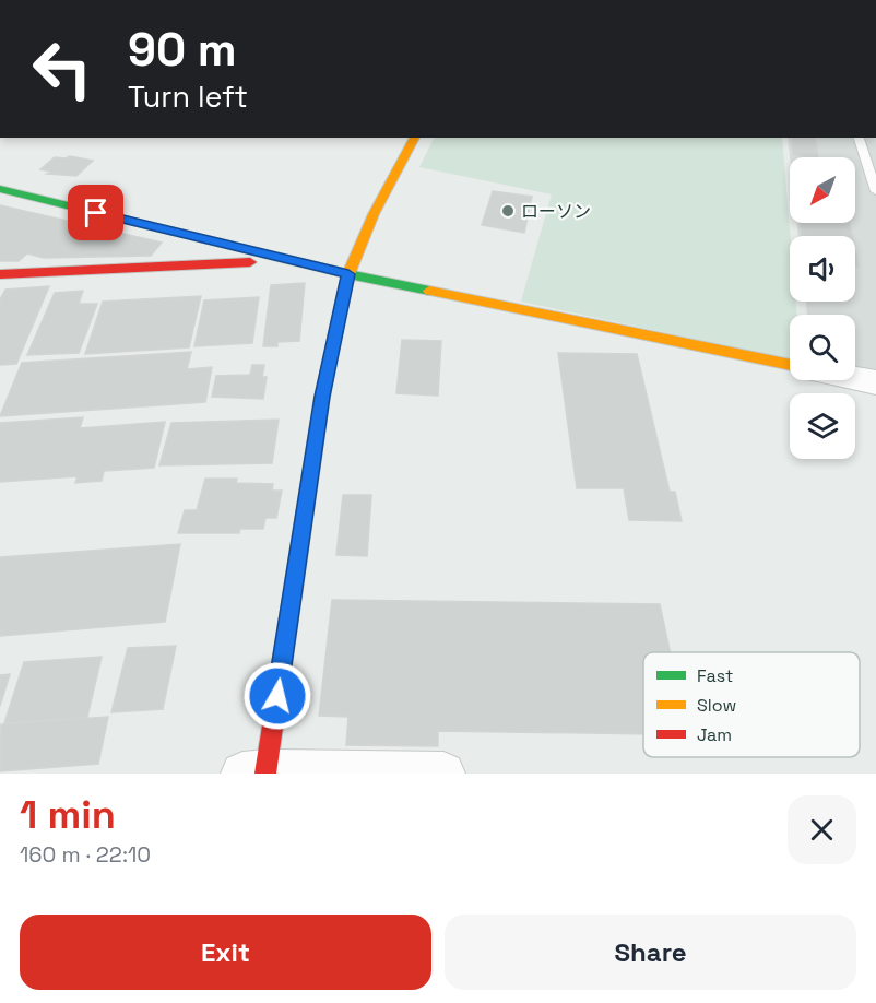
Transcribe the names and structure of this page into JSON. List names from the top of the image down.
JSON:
{
  "places": ["ローソン"],
  "legend": ["Fast", "Slow", "Jam"],
  "north": "bottom left",
  "page": {
    "turn": ["90 m", "Turn left"],
    "heading": ["1 min", "160 m · 22:10"],
    "buttons": ["Exit", "Share"]
  }
}
